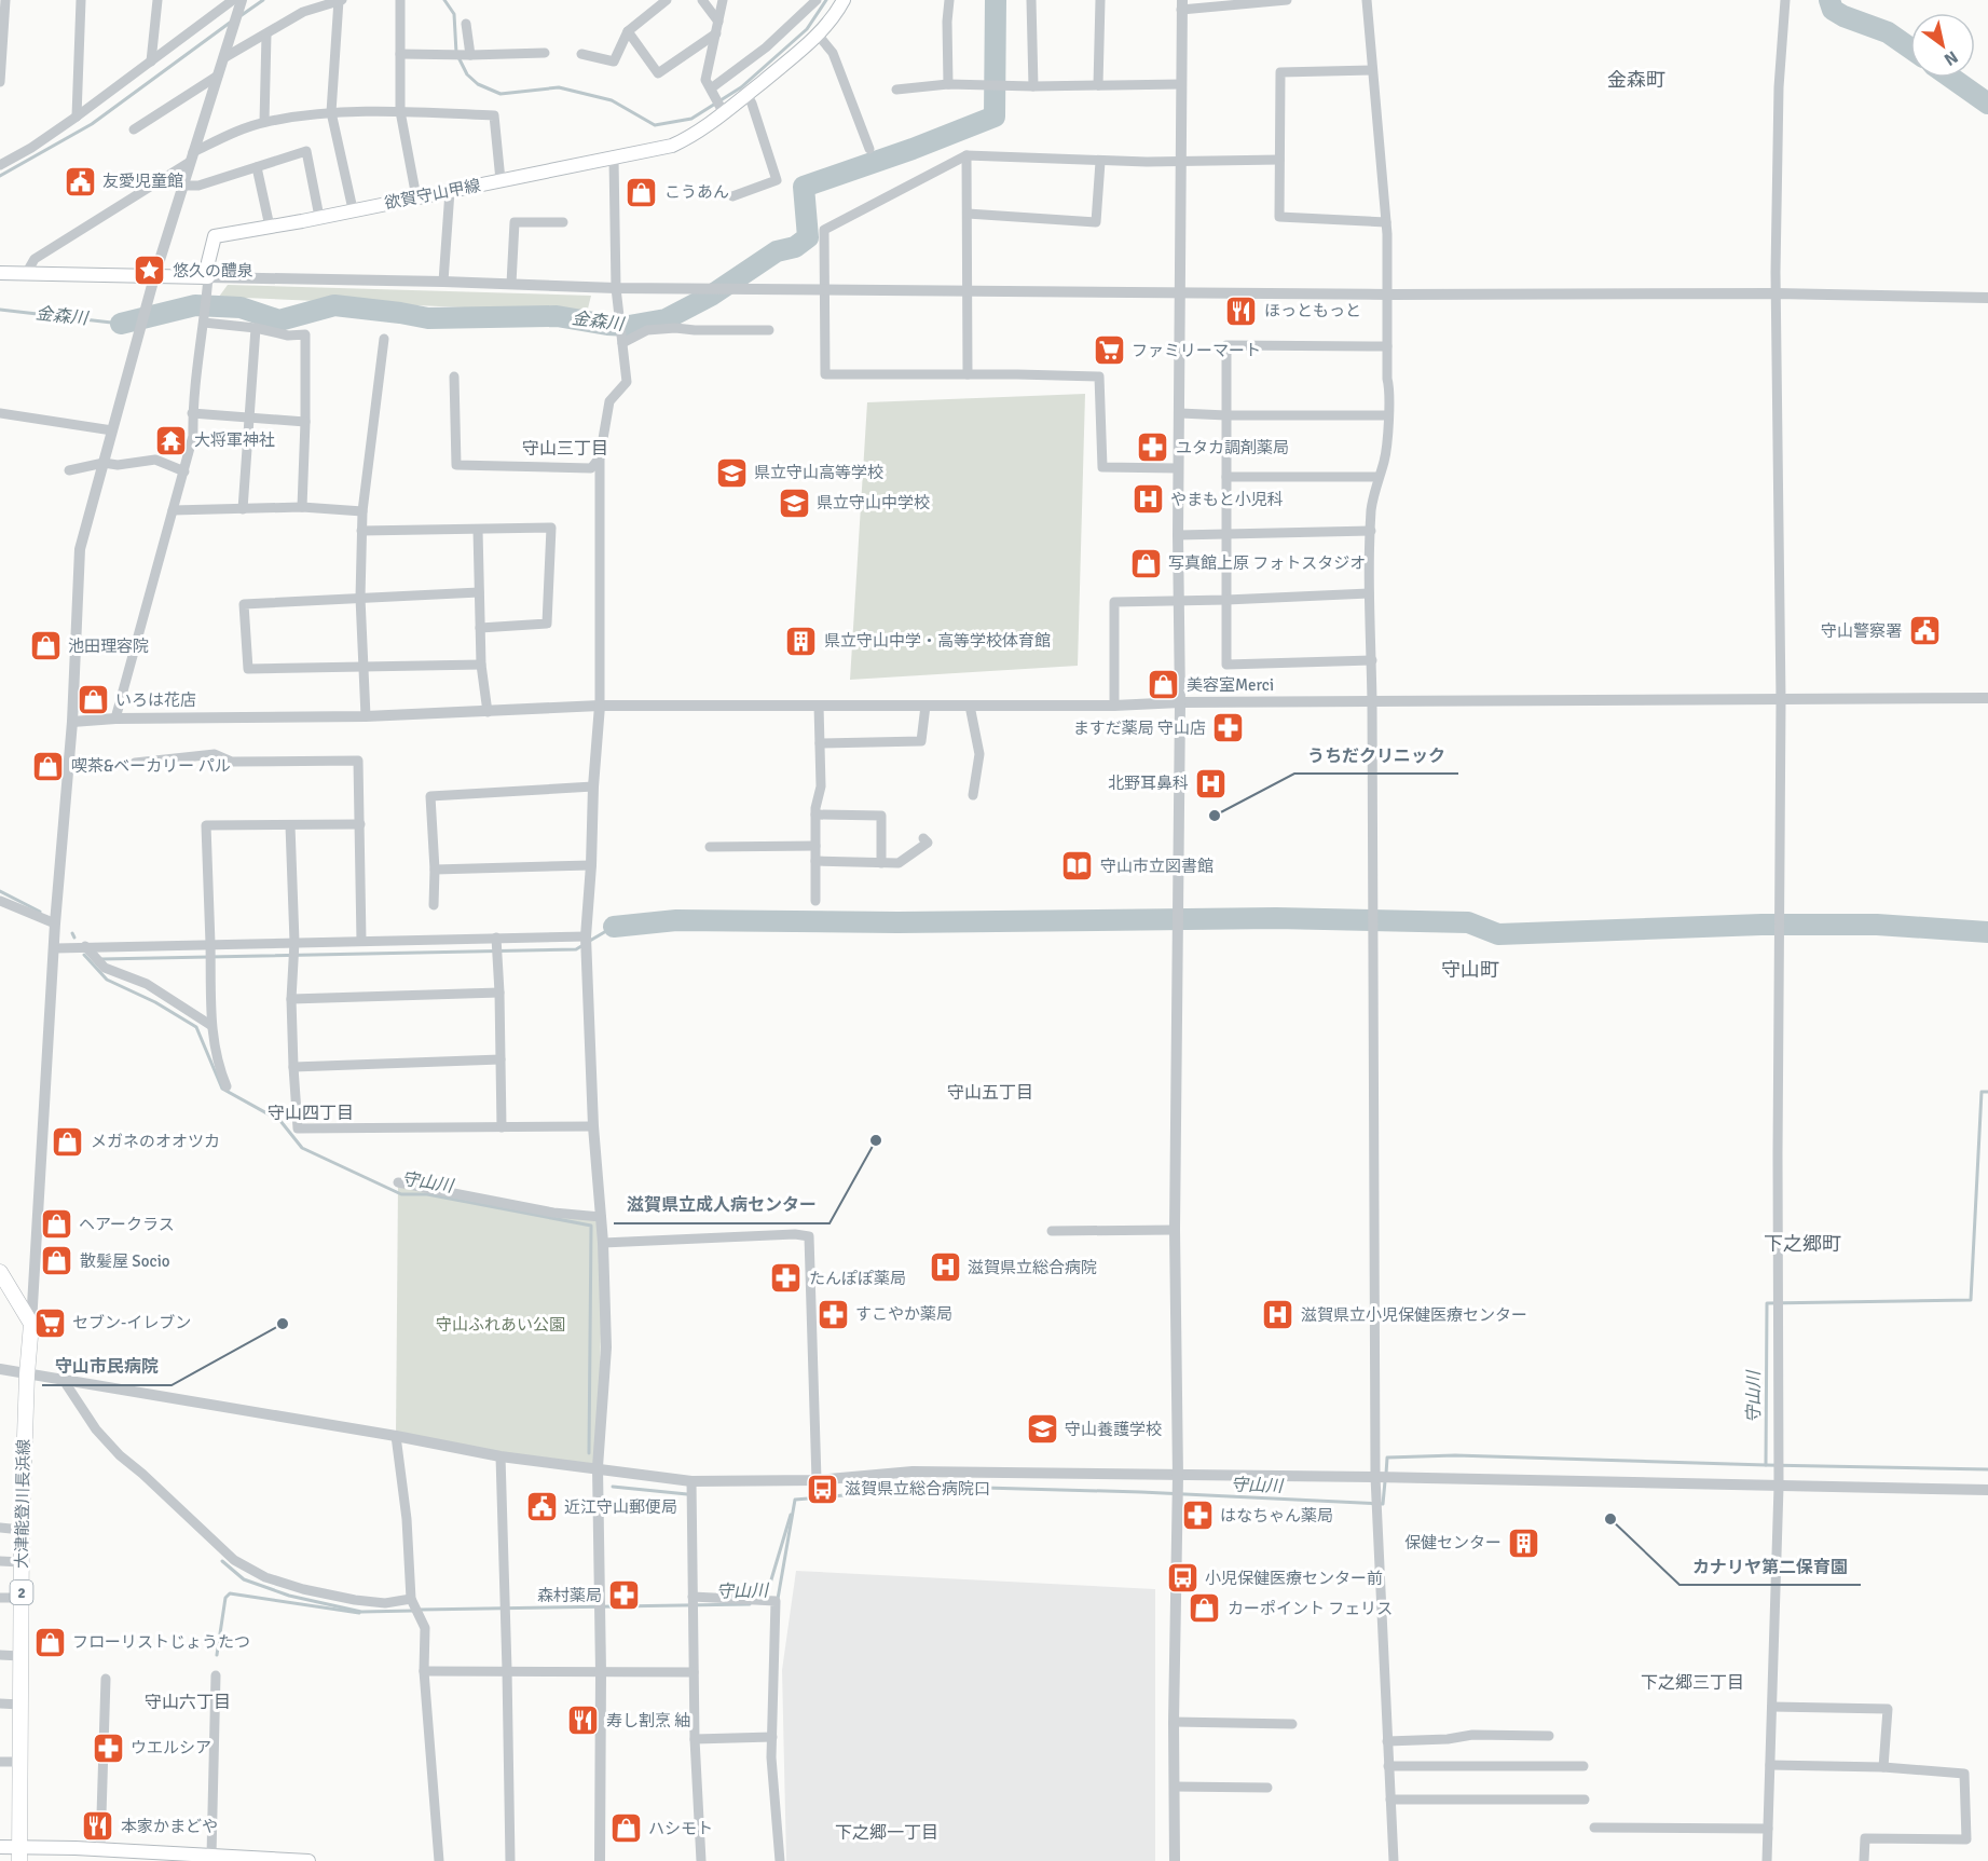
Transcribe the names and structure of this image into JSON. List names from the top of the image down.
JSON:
{
  "streets": {
    "main road": ["欲賀守山甲線", "大津能登川長浜線", "2"]
  },
  "districts": [
    "金森町",
    "守山三丁目",
    "守山町",
    "守山五丁目",
    "守山四丁目",
    "下之郷町",
    "下之郷三丁目",
    "守山六丁目",
    "下之郷一丁目"
  ],
  "water": ["金森川", "守山川"],
  "parks": ["守山ふれあい公園"],
  "places": {
    "public building": ["友愛児童館", "守山警察署", "近江守山郵便局"],
    "shop": [
      "こうあん",
      "写真館上原 フォトスタジオ",
      "池田理容院",
      "美容室Merci",
      "いろは花店",
      "喫茶&ベーカリー パル",
      "メガネのオオツカ",
      "ヘアークラス",
      "散髪屋 Socio",
      "カーポイント フェリス",
      "フローリストじょうたつ",
      "ハシモト"
    ],
    "place": ["悠久の醴泉"],
    "restaurant": ["ほっともっと", "寿し割烹 紬", "本家かまどや"],
    "supermarket": ["ファミリーマート", "セブン-イレブン"],
    "temple": ["大将軍神社"],
    "pharmacy": [
      "ユタカ調剤薬局",
      "ますだ薬局 守山店",
      "たんぽぽ薬局",
      "すこやか薬局",
      "はなちゃん薬局",
      "森村薬局",
      "ウエルシア"
    ],
    "school or university": ["県立守山高等学校", "県立守山中学校", "守山養護学校"],
    "hospital": [
      "やまもと小児科",
      "北野耳鼻科",
      "滋賀県立総合病院",
      "滋賀県立小児保健医療センター"
    ],
    "building": ["県立守山中学・高等学校体育館", "保健センター"],
    "other": [
      "うちだクリニック",
      "滋賀県立成人病センター",
      "守山市民病院",
      "カナリヤ第二保育園"
    ],
    "library": ["守山市立図書館"],
    "bus stop": ["滋賀県立総合病院口", "小児保健医療センター前"]
  },
  "north": "bottom right"
}
